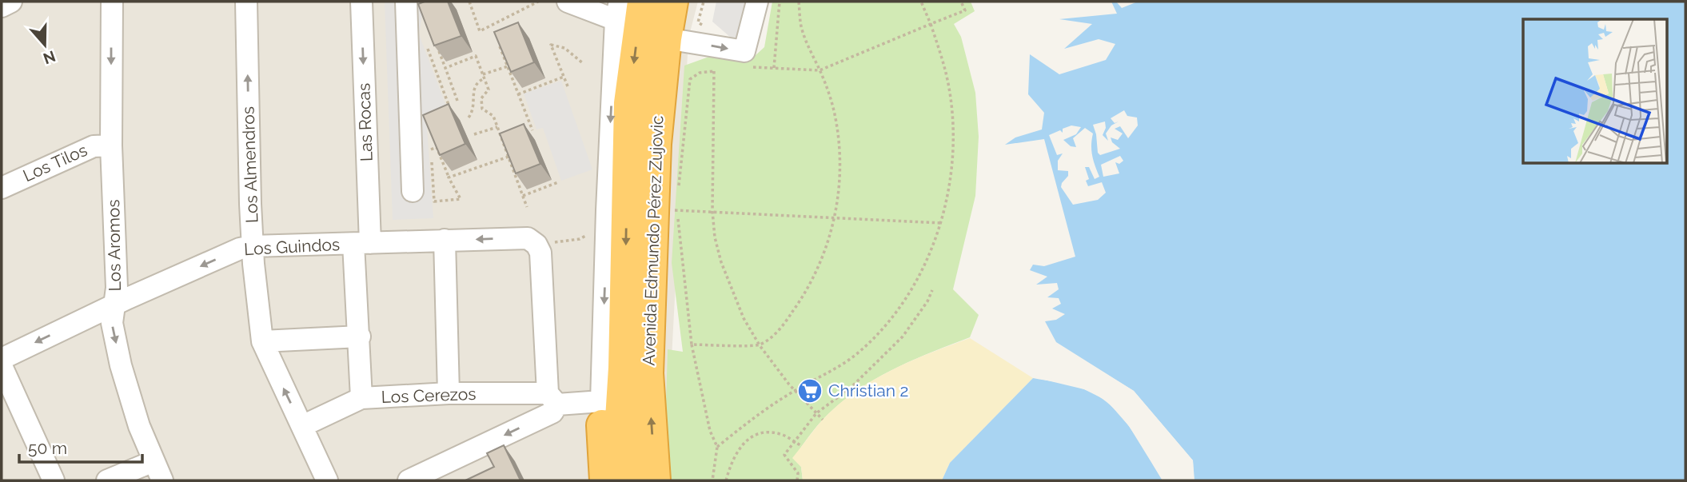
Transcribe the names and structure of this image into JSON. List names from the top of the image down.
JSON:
{
  "streets": {
    "highway": ["Avenida Edmundo Pérez Zujovic"],
    "street": [
      "Las Rocas",
      "Los Tilos",
      "Los Almendros",
      "Los Aromos",
      "Los Guindos",
      "Los Cerezos"
    ]
  },
  "crossings": [
    ["Las Rocas", "Los Guindos"],
    ["Los Tilos", "Los Aromos"],
    ["Los Almendros", "Los Guindos"],
    ["Los Almendros", "Los Cerezos"],
    ["Los Aromos", "Los Guindos"]
  ],
  "one_way": ["Los Guindos"],
  "places": {
    "supermarket": ["Christian 2"]
  },
  "scale_bar": "50 m",
  "north": "bottom"
}
